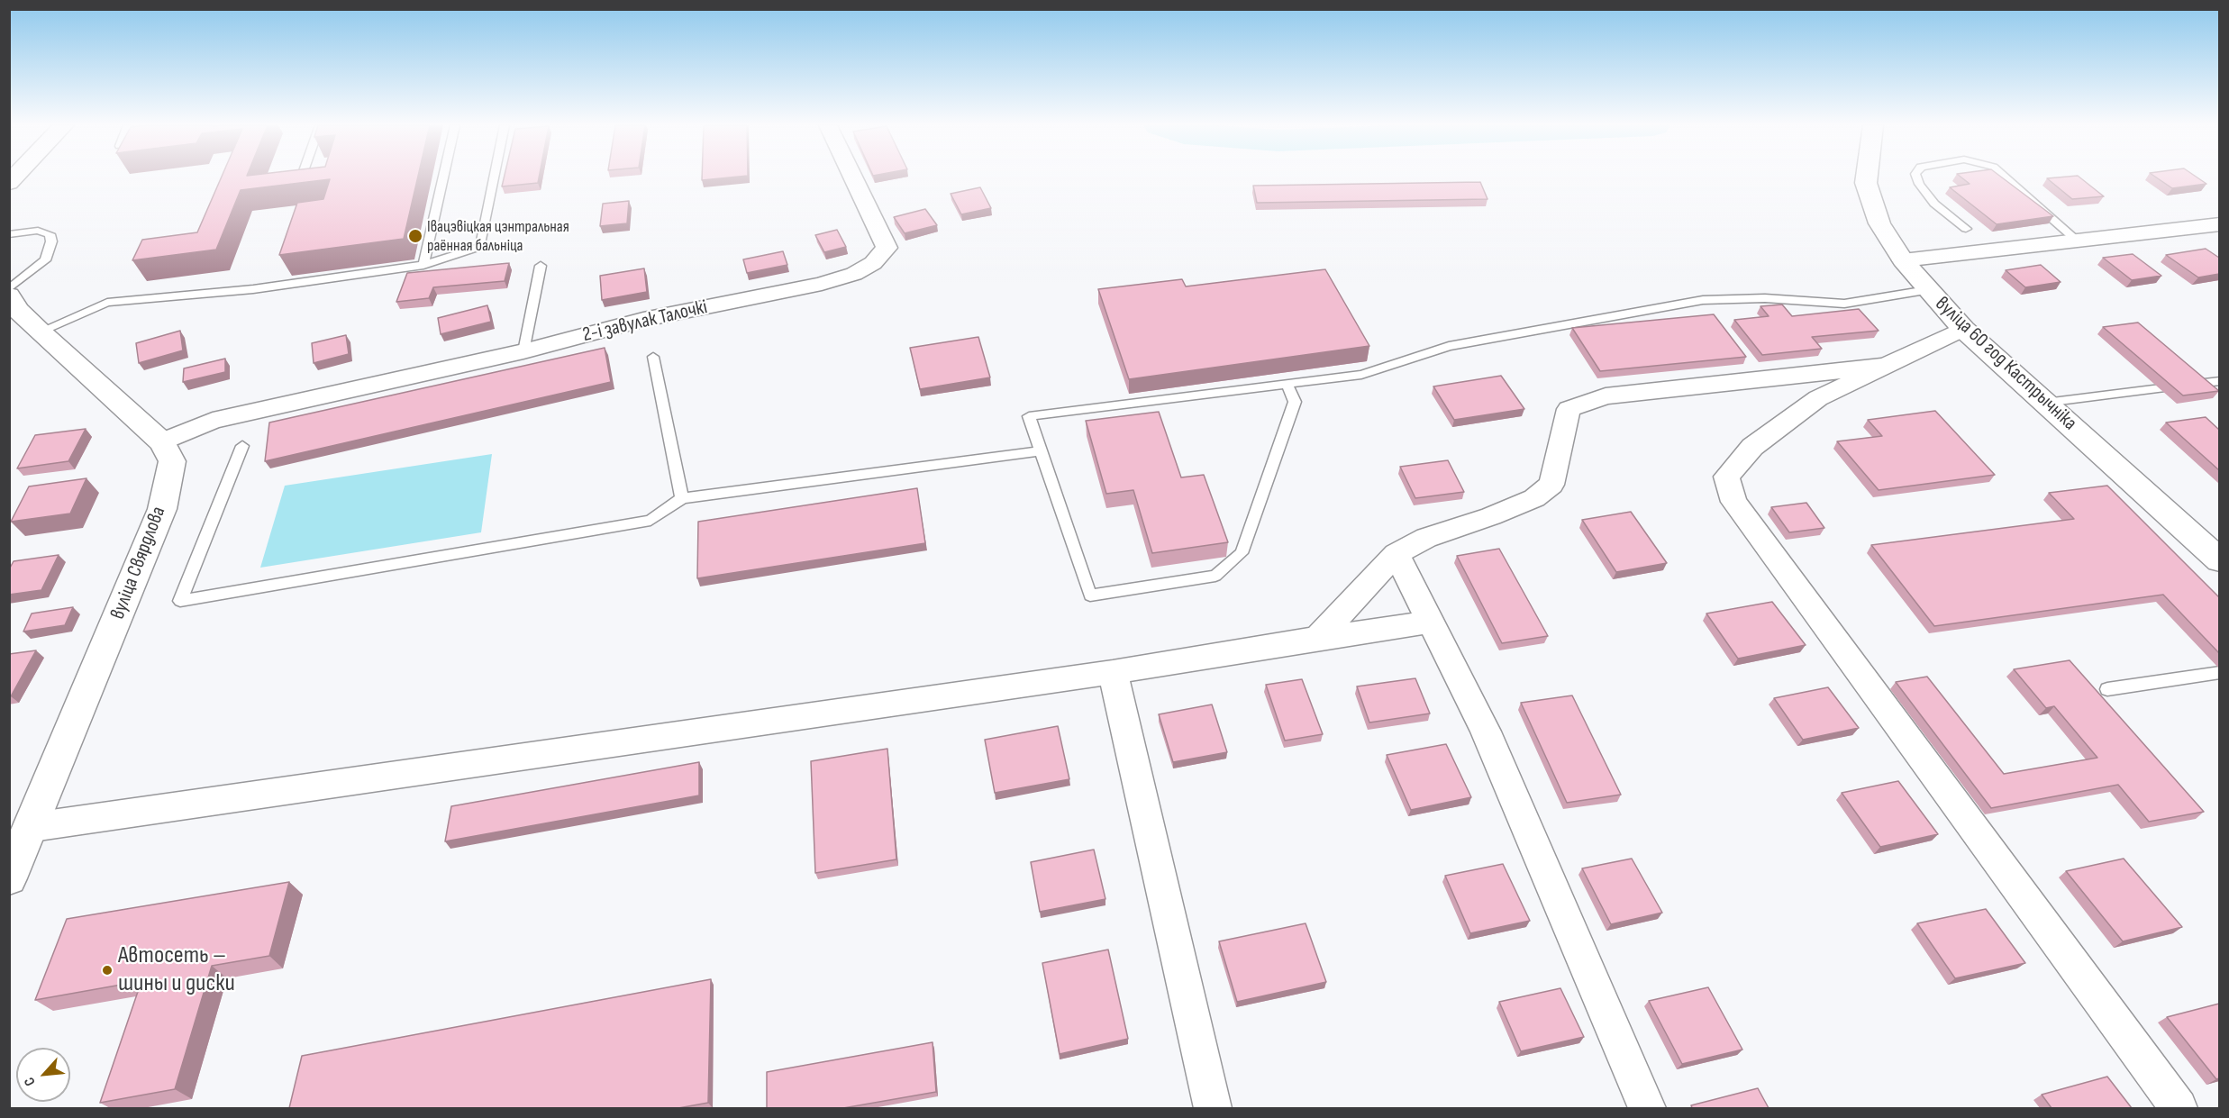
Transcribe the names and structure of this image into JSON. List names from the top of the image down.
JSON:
{
  "streets": {
    "street": ["2-і завулак Талочкі", "вуліца 60 год Кастрычніка", "вуліца Свярдлова"]
  },
  "crossings": [
    ["2-і завулак Талочкі", "вуліца Свярдлова"]
  ],
  "places": ["Івацэвіцкая цэнтральная раённая бальніца", "Автосеть – шины и диски"],
  "north": "bottom left"
}
